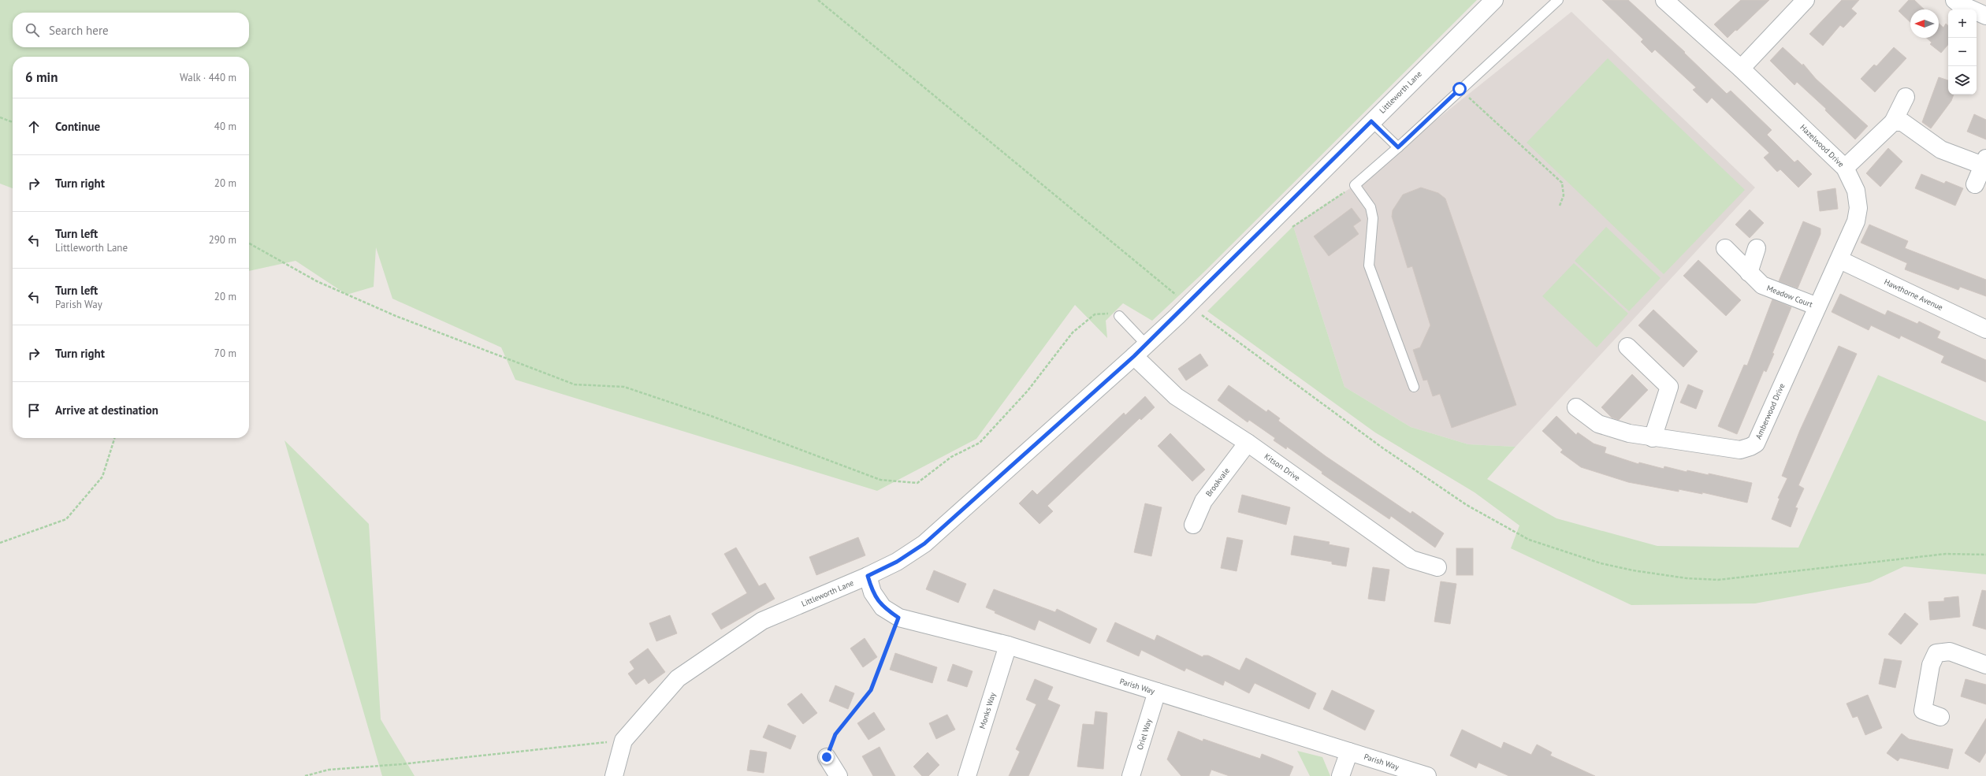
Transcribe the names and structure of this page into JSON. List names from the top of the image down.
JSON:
{
  "streets": {
    "street": [
      "Littleworth Lane",
      "Hazelwood Drive",
      "Hawthorne Avenue",
      "Meadow Court",
      "Amberwood Drive",
      "Kitson Drive",
      "Brookvale",
      "Parish Way",
      "Monks Way",
      "Oriel Way"
    ]
  },
  "crossings": [
    ["Littleworth Lane", "Kitson Drive"],
    ["Littleworth Lane", "Parish Way"],
    ["Hazelwood Drive", "Hawthorne Avenue"],
    ["Hazelwood Drive", "Amberwood Drive"],
    ["Hawthorne Avenue", "Amberwood Drive"],
    ["Meadow Court", "Amberwood Drive"],
    ["Kitson Drive", "Brookvale"],
    ["Parish Way", "Monks Way"],
    ["Parish Way", "Oriel Way"]
  ],
  "north": "left",
  "page": {
    "map_buttons": ["+", "−"],
    "search": "Search here",
    "heading": ["6 min", "Walk · 440 m"],
    "list": [
      ["Continue", "40 m"],
      ["Turn right", "20 m"],
      ["Turn left", "Littleworth Lane", "290 m"],
      ["Turn left", "Parish Way", "20 m"],
      ["Turn right", "70 m"],
      "Arrive at destination"
    ]
  }
}
